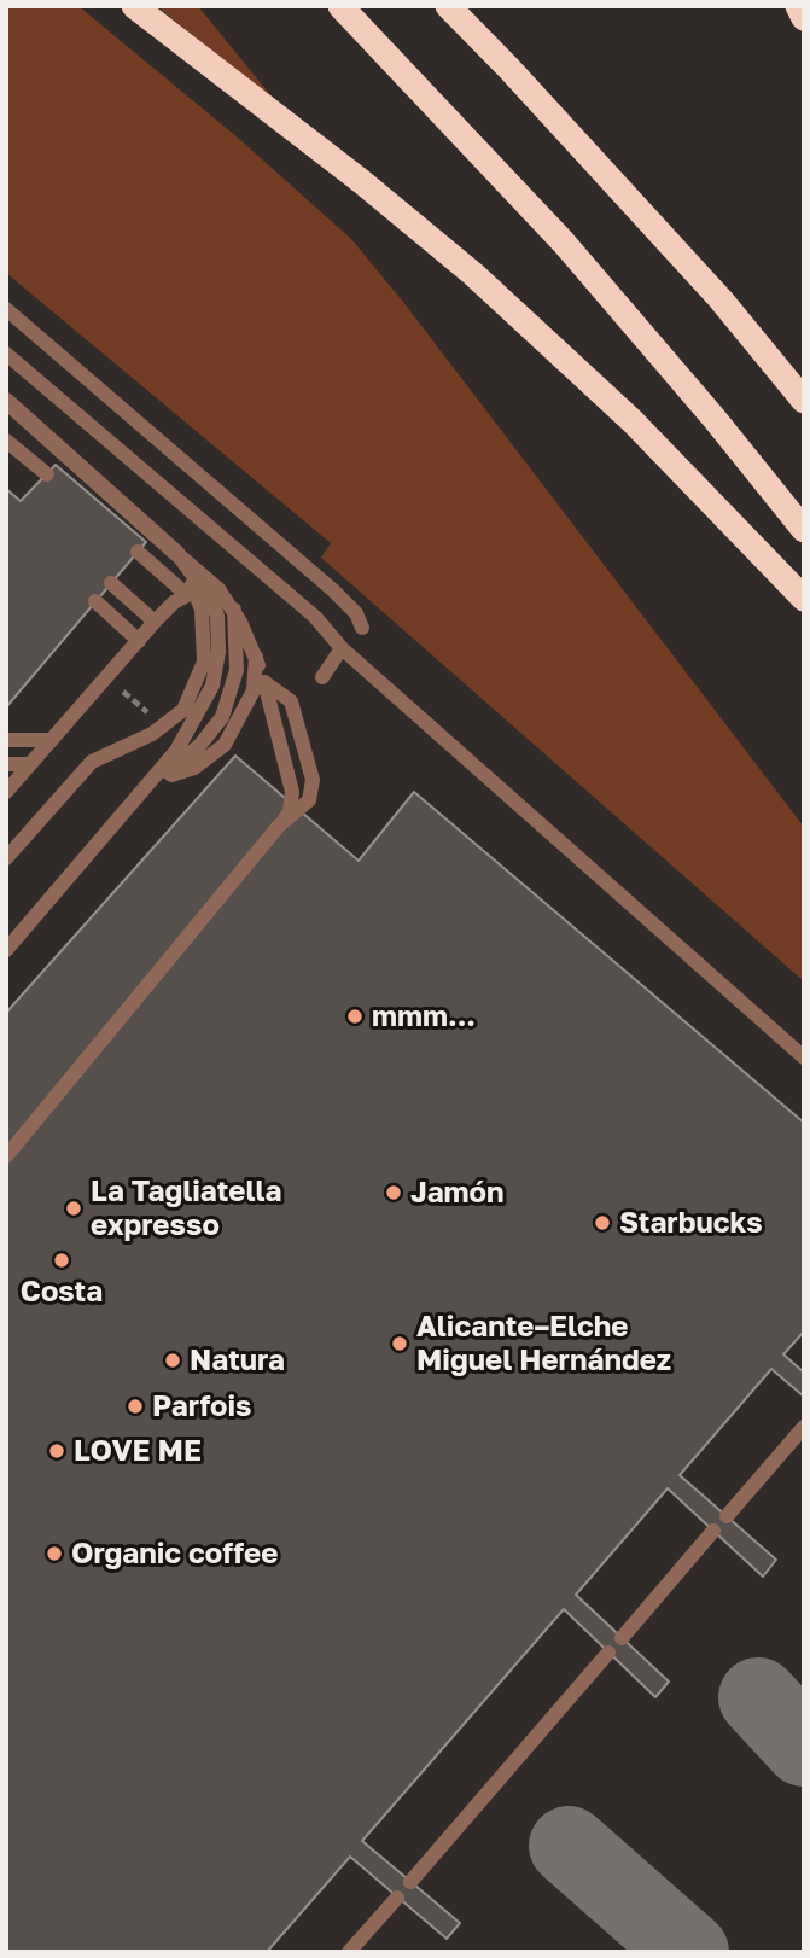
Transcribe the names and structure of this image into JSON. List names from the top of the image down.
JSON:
{
  "places": [
    "mmm...",
    "Jamón",
    "La Tagliatella expresso",
    "Starbucks",
    "Costa",
    "Alicante–Elche Miguel Hernández",
    "Natura",
    "Parfois",
    "LOVE ME",
    "Organic coffee"
  ]
}
